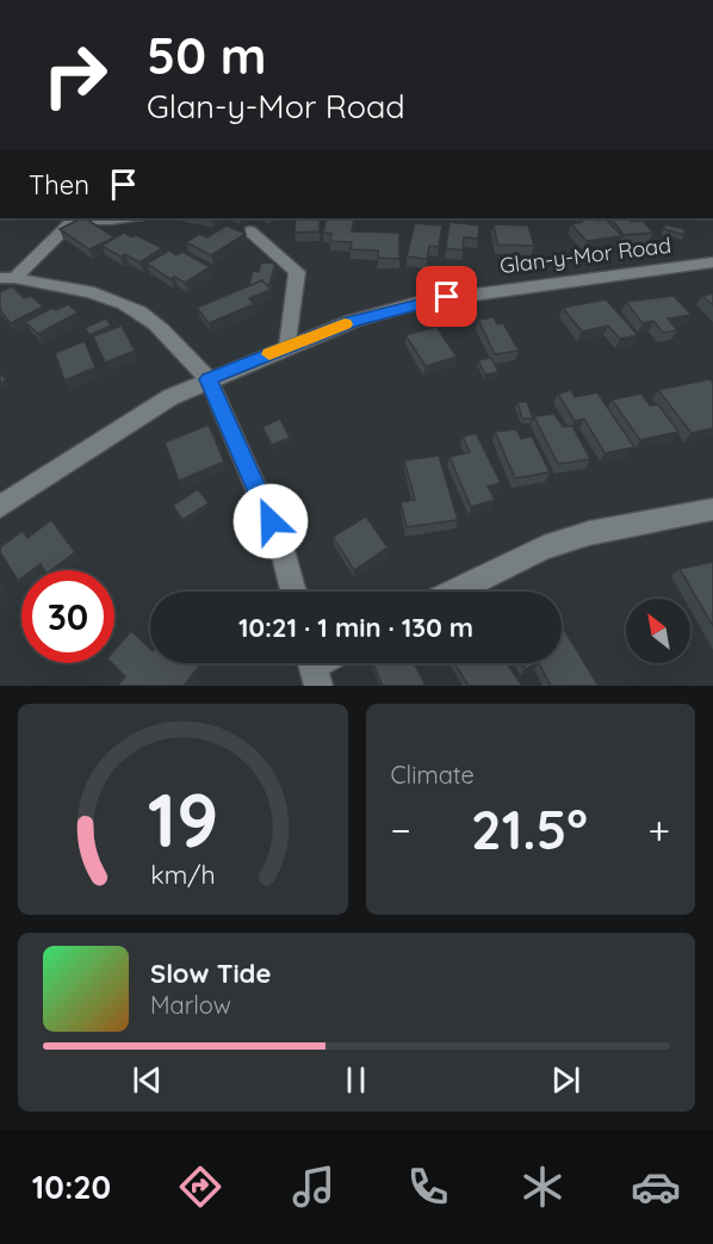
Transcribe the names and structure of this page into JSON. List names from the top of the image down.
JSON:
{
  "streets": {
    "street": ["Glan-y-Mor Road"]
  },
  "north": "top left",
  "page": {
    "turn": ["50 m", "Glan-y-Mor Road"],
    "then": "Then",
    "limit": "30",
    "trip": "10:21 · 1 min · 130 m",
    "tile": "Climate",
    "heat": ["−", "21.5°", "+"],
    "song": ["Slow Tide", "Marlow"],
    "tabs": "10:20",
    "gauge": ["19", "km/h"]
  }
}
